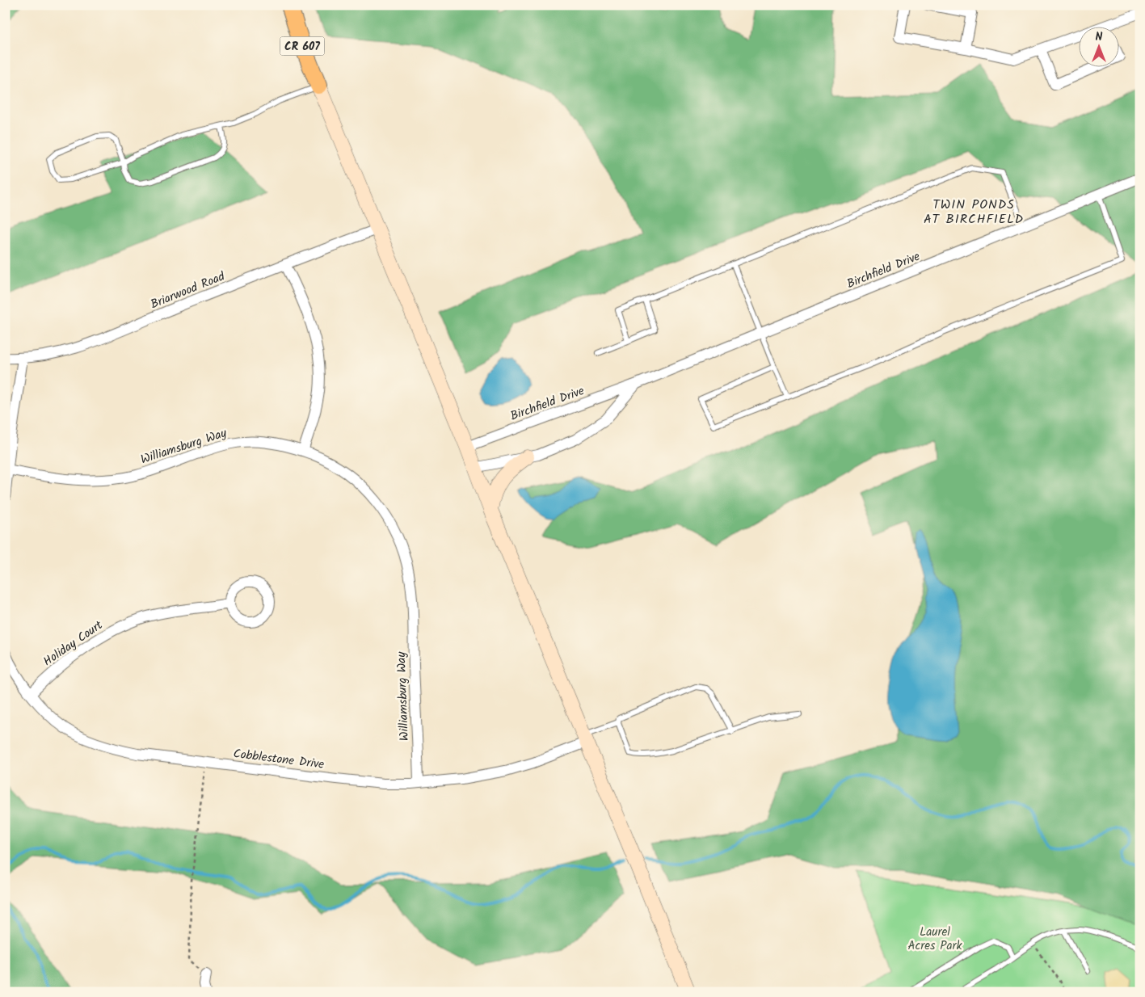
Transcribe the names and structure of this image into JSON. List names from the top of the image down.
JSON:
{
  "streets": {
    "main road": ["CR 607"],
    "street": [
      "Birchfield Drive",
      "Briarwood Road",
      "Williamsburg Way",
      "Holiday Court",
      "Cobblestone Drive"
    ]
  },
  "crossings": [
    ["Williamsburg Way", "Cobblestone Drive"],
    ["Holiday Court", "Cobblestone Drive"]
  ],
  "districts": ["TWIN PONDS AT BIRCHFIELD"],
  "parks": ["Laurel Acres Park"],
  "north": "top"
}
